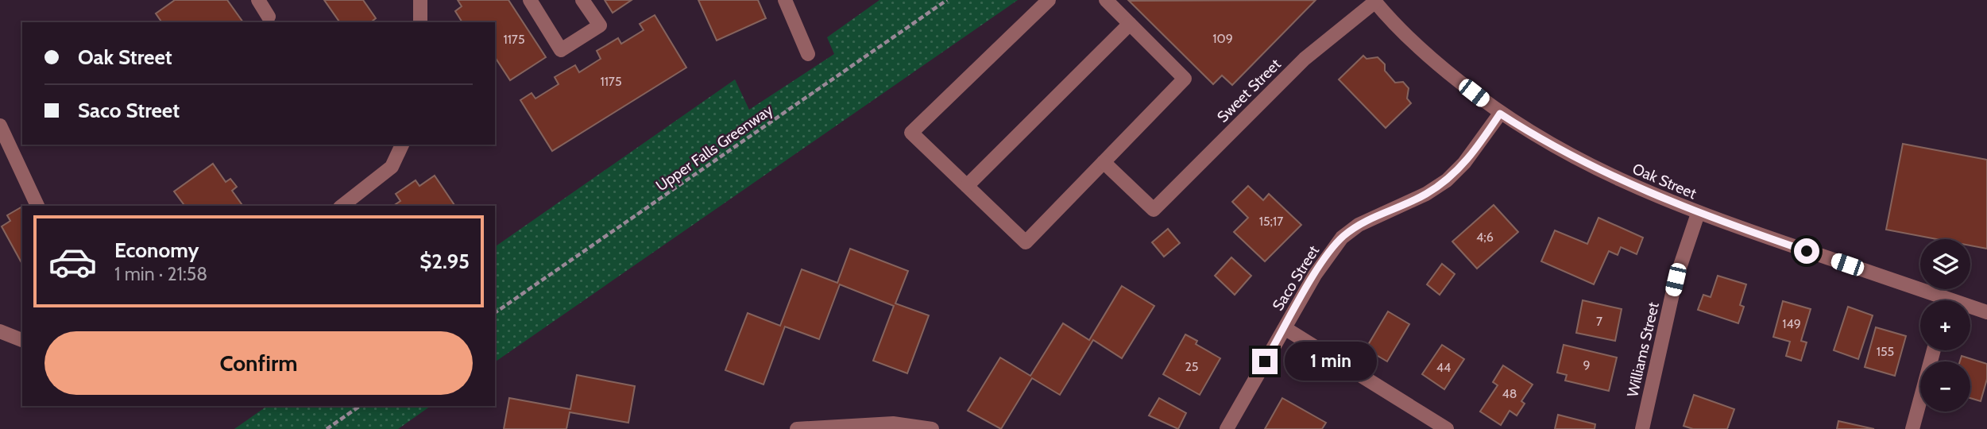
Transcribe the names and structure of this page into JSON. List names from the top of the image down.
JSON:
{
  "streets": {
    "street": [
      "Sweet Street",
      "Oak Street",
      "Saco Street",
      "Williams Street"
    ],
    "path": ["Upper Falls Greenway"]
  },
  "crossings": [
    ["Sweet Street", "Oak Street"],
    ["Oak Street", "Saco Street"],
    ["Oak Street", "Williams Street"]
  ],
  "house_numbers": [
    "109",
    "1175",
    "1175",
    "15;17",
    "4;6",
    "7",
    "149",
    "155",
    "9",
    "25",
    "44",
    "48"
  ],
  "page": {
    "banner": ["Oak Street", "Saco Street"],
    "list": [
      {
        "name": "Economy",
        "note": "1 min · 21:58",
        "value": "$2.95"
      }
    ],
    "map_buttons": ["+", "−"],
    "buttons": "Confirm",
    "bubble": "1 min"
  }
}
